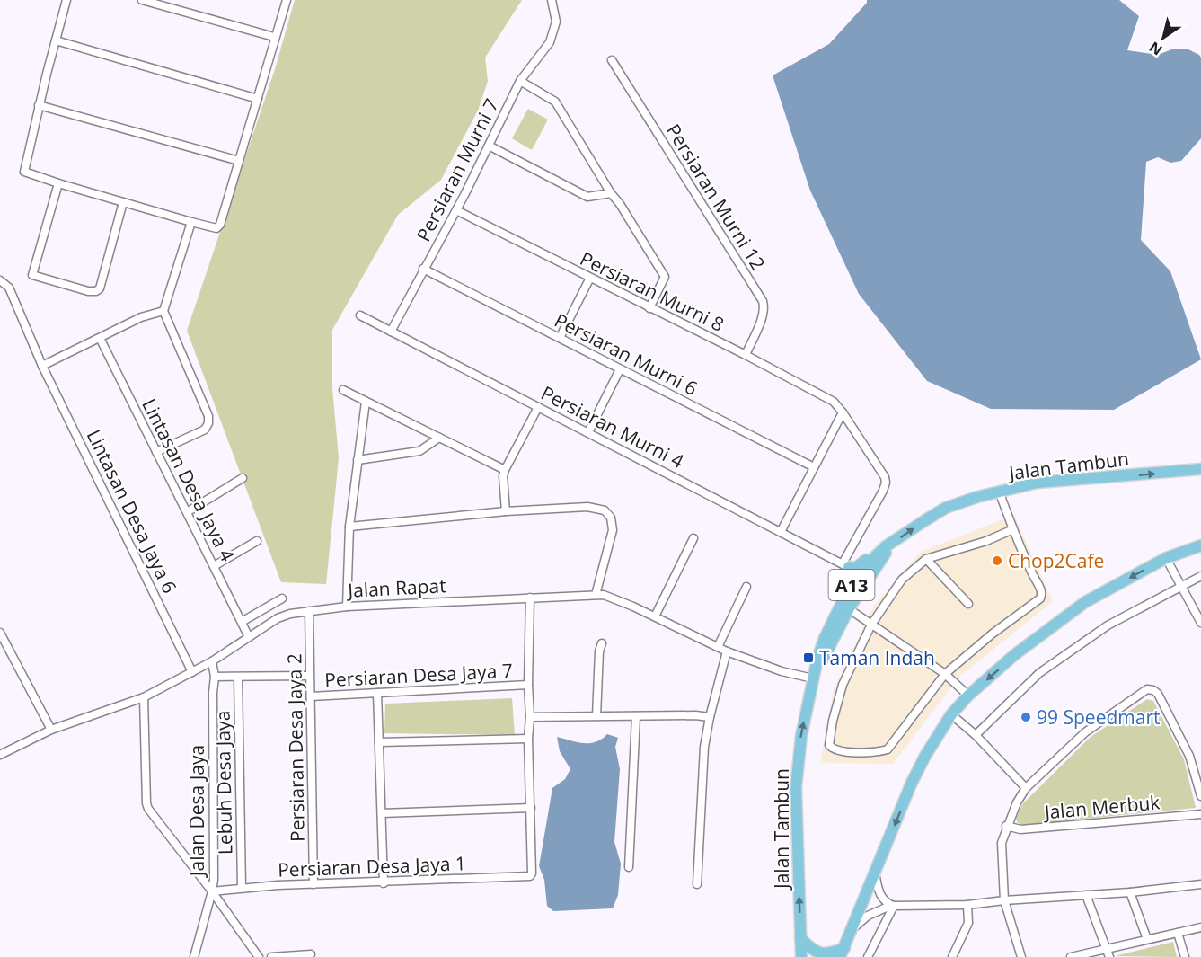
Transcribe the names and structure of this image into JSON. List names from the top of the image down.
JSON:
{
  "streets": {
    "main road": ["Jalan Tambun", "A13"],
    "street": [
      "Persiaran Murni 7",
      "Persiaran Murni 12",
      "Persiaran Murni 8",
      "Persiaran Murni 6",
      "Persiaran Murni 4",
      "Lintasan Desa Jaya 4",
      "Lintasan Desa Jaya 6",
      "Jalan Rapat",
      "Persiaran Desa Jaya 7",
      "Persiaran Desa Jaya 2",
      "Lebuh Desa Jaya",
      "Jalan Merbuk",
      "Jalan Desa Jaya",
      "Persiaran Desa Jaya 1"
    ]
  },
  "crossings": [
    ["Persiaran Murni 7", "Persiaran Murni 8"],
    ["Persiaran Murni 7", "Persiaran Murni 6"],
    ["Persiaran Murni 7", "Persiaran Murni 4"],
    ["Persiaran Murni 12", "Persiaran Murni 8"],
    ["Jalan Tambun", "Jalan Rapat"],
    ["Lintasan Desa Jaya 4", "Jalan Rapat"],
    ["Lintasan Desa Jaya 6", "Jalan Rapat"],
    ["Jalan Rapat", "Persiaran Desa Jaya 2"],
    ["Jalan Rapat", "Jalan Desa Jaya"],
    ["Persiaran Desa Jaya 7", "Persiaran Desa Jaya 2"],
    ["Persiaran Desa Jaya 2", "Persiaran Desa Jaya 1"],
    ["Lebuh Desa Jaya", "Persiaran Desa Jaya 1"],
    ["Jalan Desa Jaya", "Persiaran Desa Jaya 1"]
  ],
  "places": {
    "other": ["Chop2Cafe", "99 Speedmart"],
    "transit": ["Taman Indah"]
  },
  "north": "bottom left"
}
